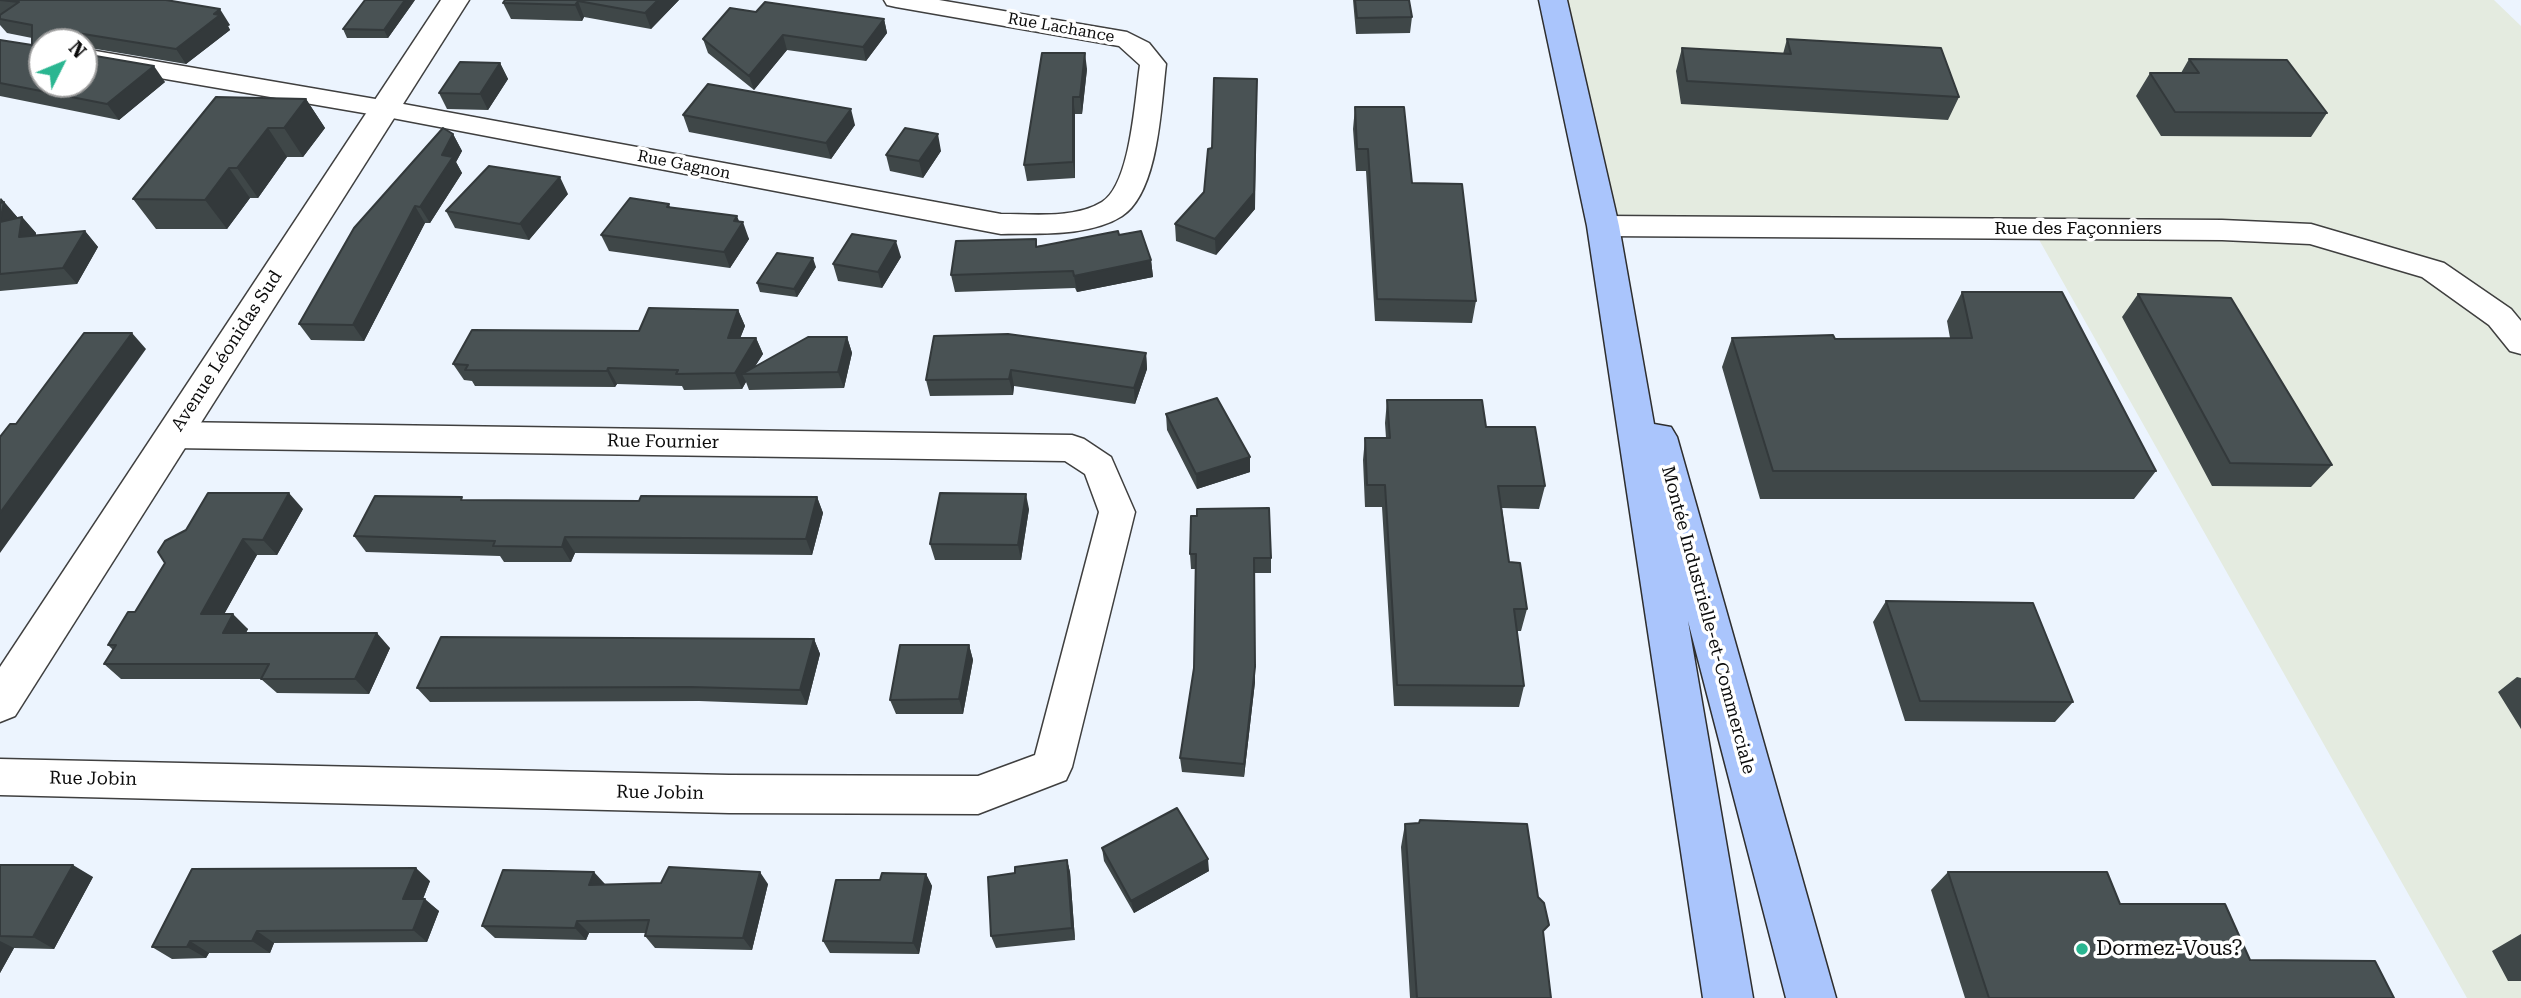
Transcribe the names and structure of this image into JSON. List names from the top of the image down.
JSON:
{
  "streets": {
    "main road": ["Montée Industrielle-et-Commerciale"],
    "street": [
      "Rue Lachance",
      "Rue Gagnon",
      "Rue des Façonniers",
      "Avenue Léonidas Sud",
      "Rue Fournier",
      "Rue Jobin"
    ]
  },
  "crossings": [
    ["Rue Lachance", "Rue Gagnon"],
    ["Rue Gagnon", "Avenue Léonidas Sud"],
    ["Rue des Façonniers", "Montée Industrielle-et-Commerciale"],
    ["Avenue Léonidas Sud", "Rue Fournier"],
    ["Rue Fournier", "Rue Jobin"]
  ],
  "places": ["Dormez-Vous?"],
  "north": "top right"
}
